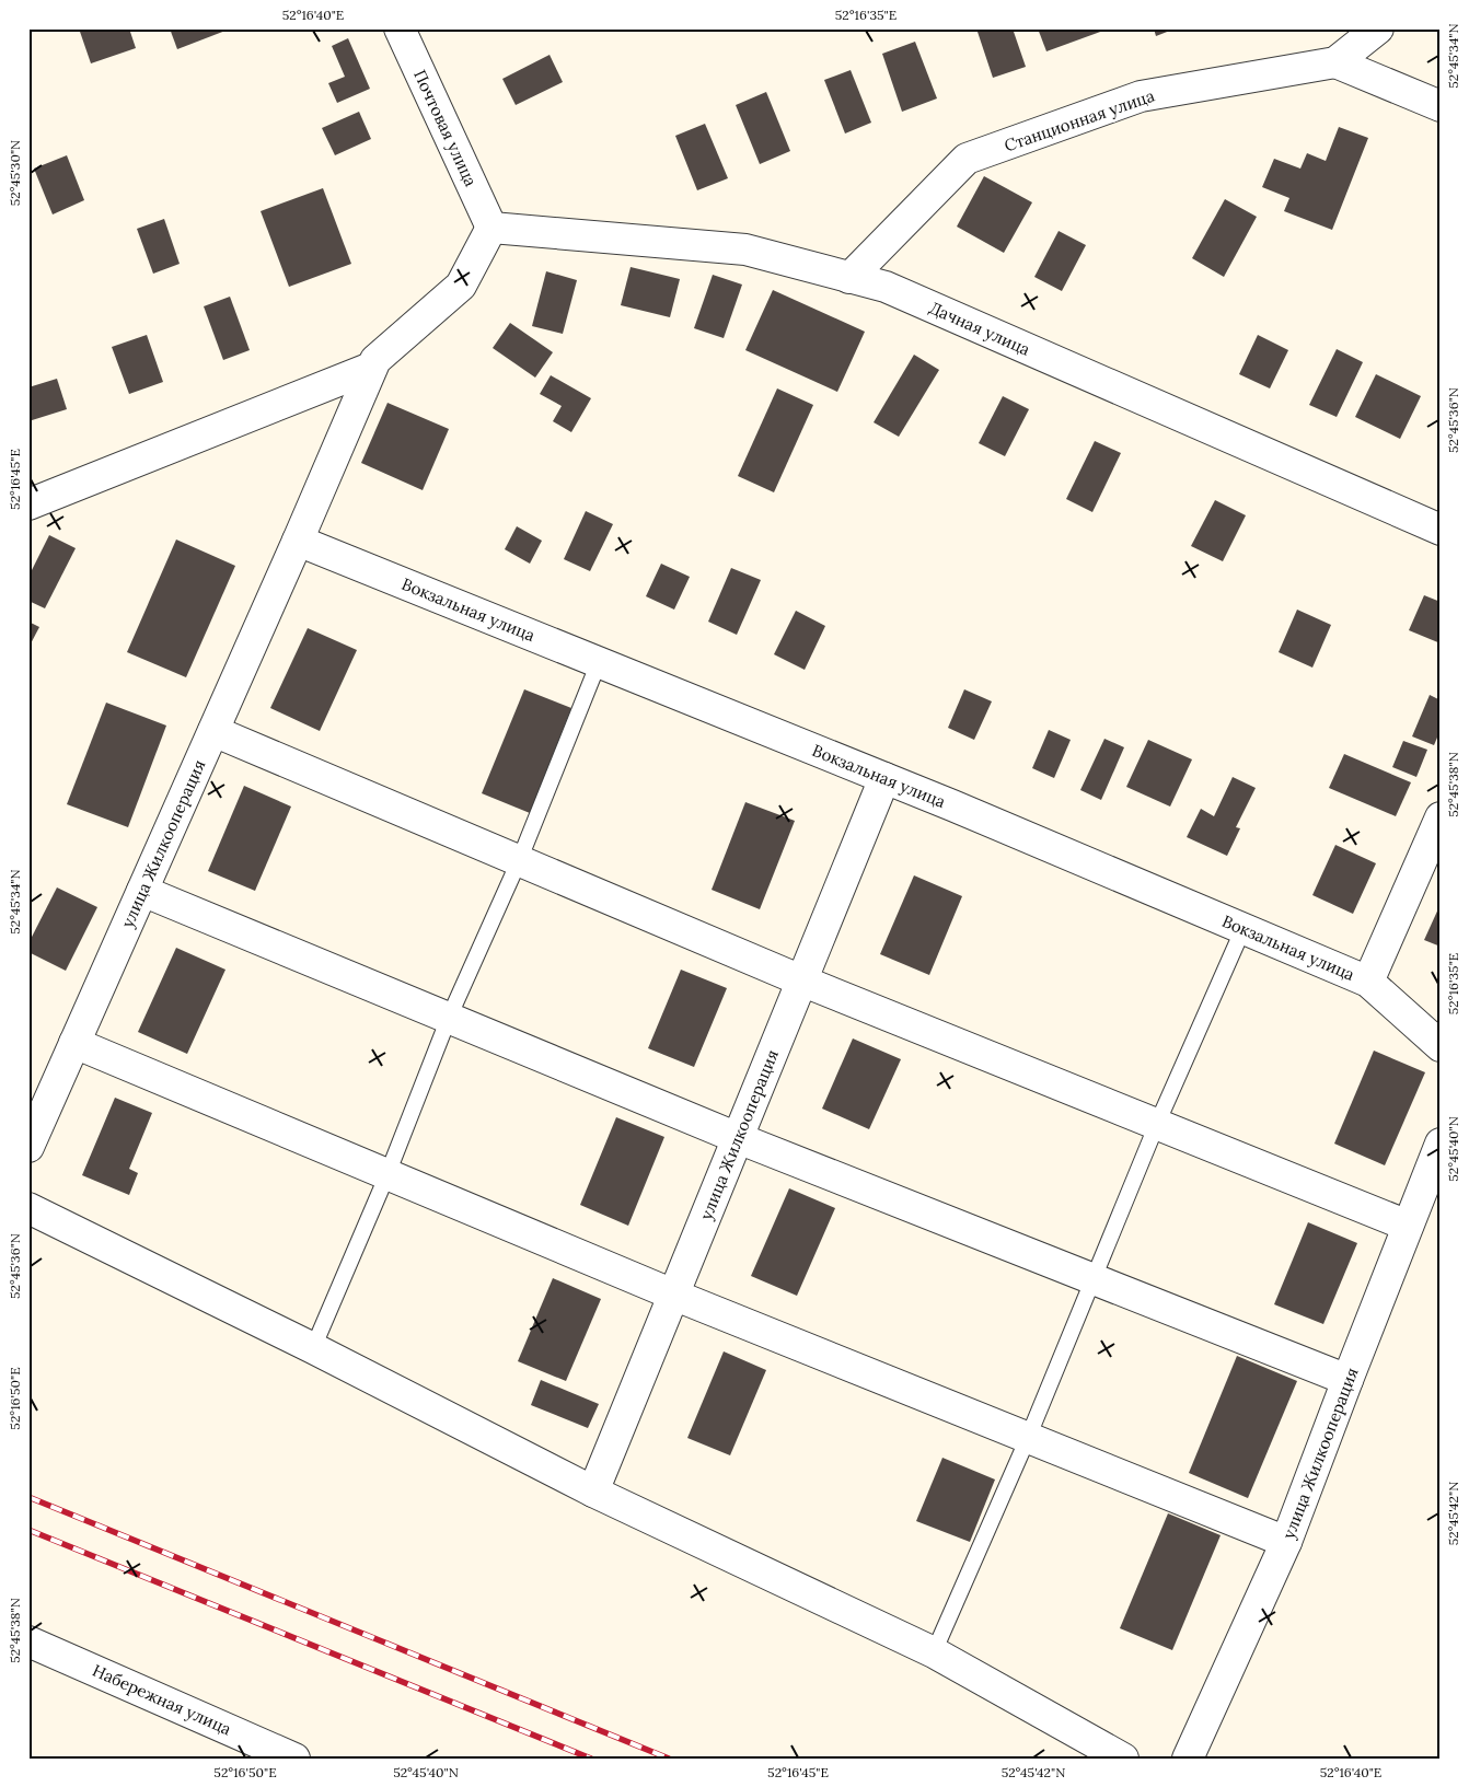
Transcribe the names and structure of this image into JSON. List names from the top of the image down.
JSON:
{
  "streets": {
    "street": [
      "Станционная улица",
      "Почтовая улица",
      "Дачная улица",
      "Вокзальная улица",
      "улица Жилкооперация",
      "Набережная улица"
    ]
  },
  "crossings": [
    ["Станционная улица", "Дачная улица"],
    ["Почтовая улица", "Дачная улица"],
    ["Вокзальная улица", "улица Жилкооперация"]
  ],
  "coordinates": [
    "52°16'40\"E",
    "52°16'35\"E",
    "52°45'34\"N",
    "52°45'30\"N",
    "52°45'36\"N",
    "52°16'45\"E",
    "52°45'38\"N",
    "52°45'40\"N",
    "52°16'50\"E",
    "52°45'42\"N"
  ]
}
